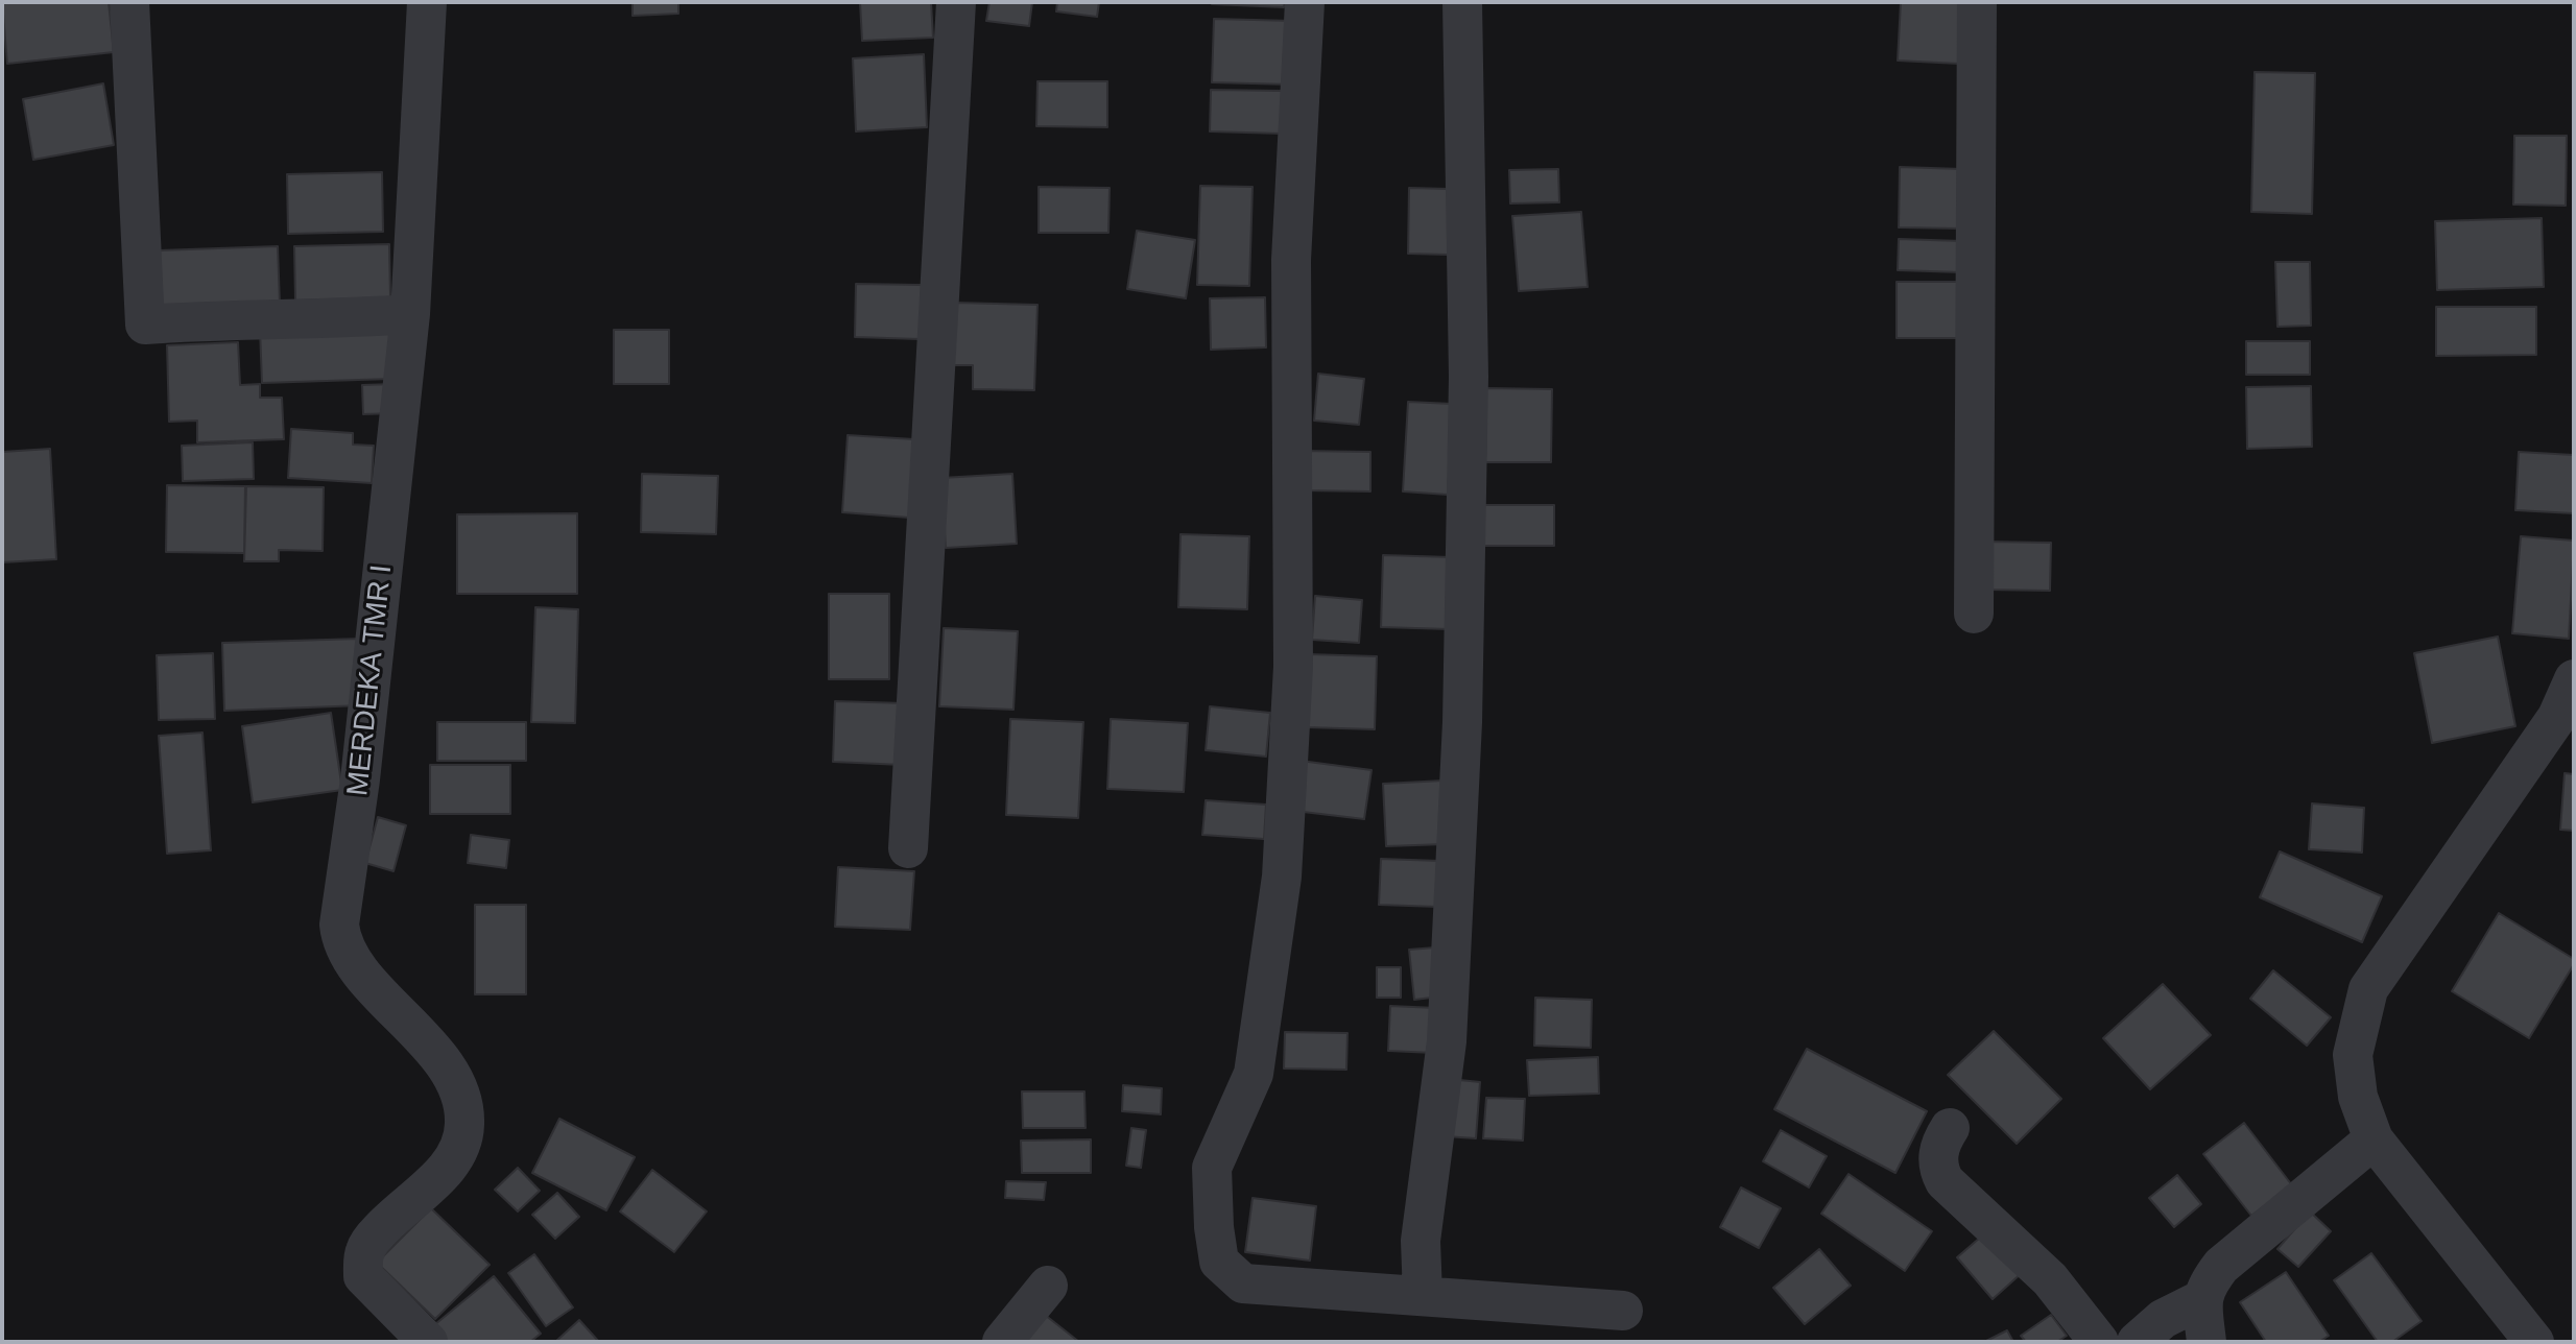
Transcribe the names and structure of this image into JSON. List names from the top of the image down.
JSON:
{
  "streets": {
    "street": ["MERDEKA TMR I"]
  }
}
